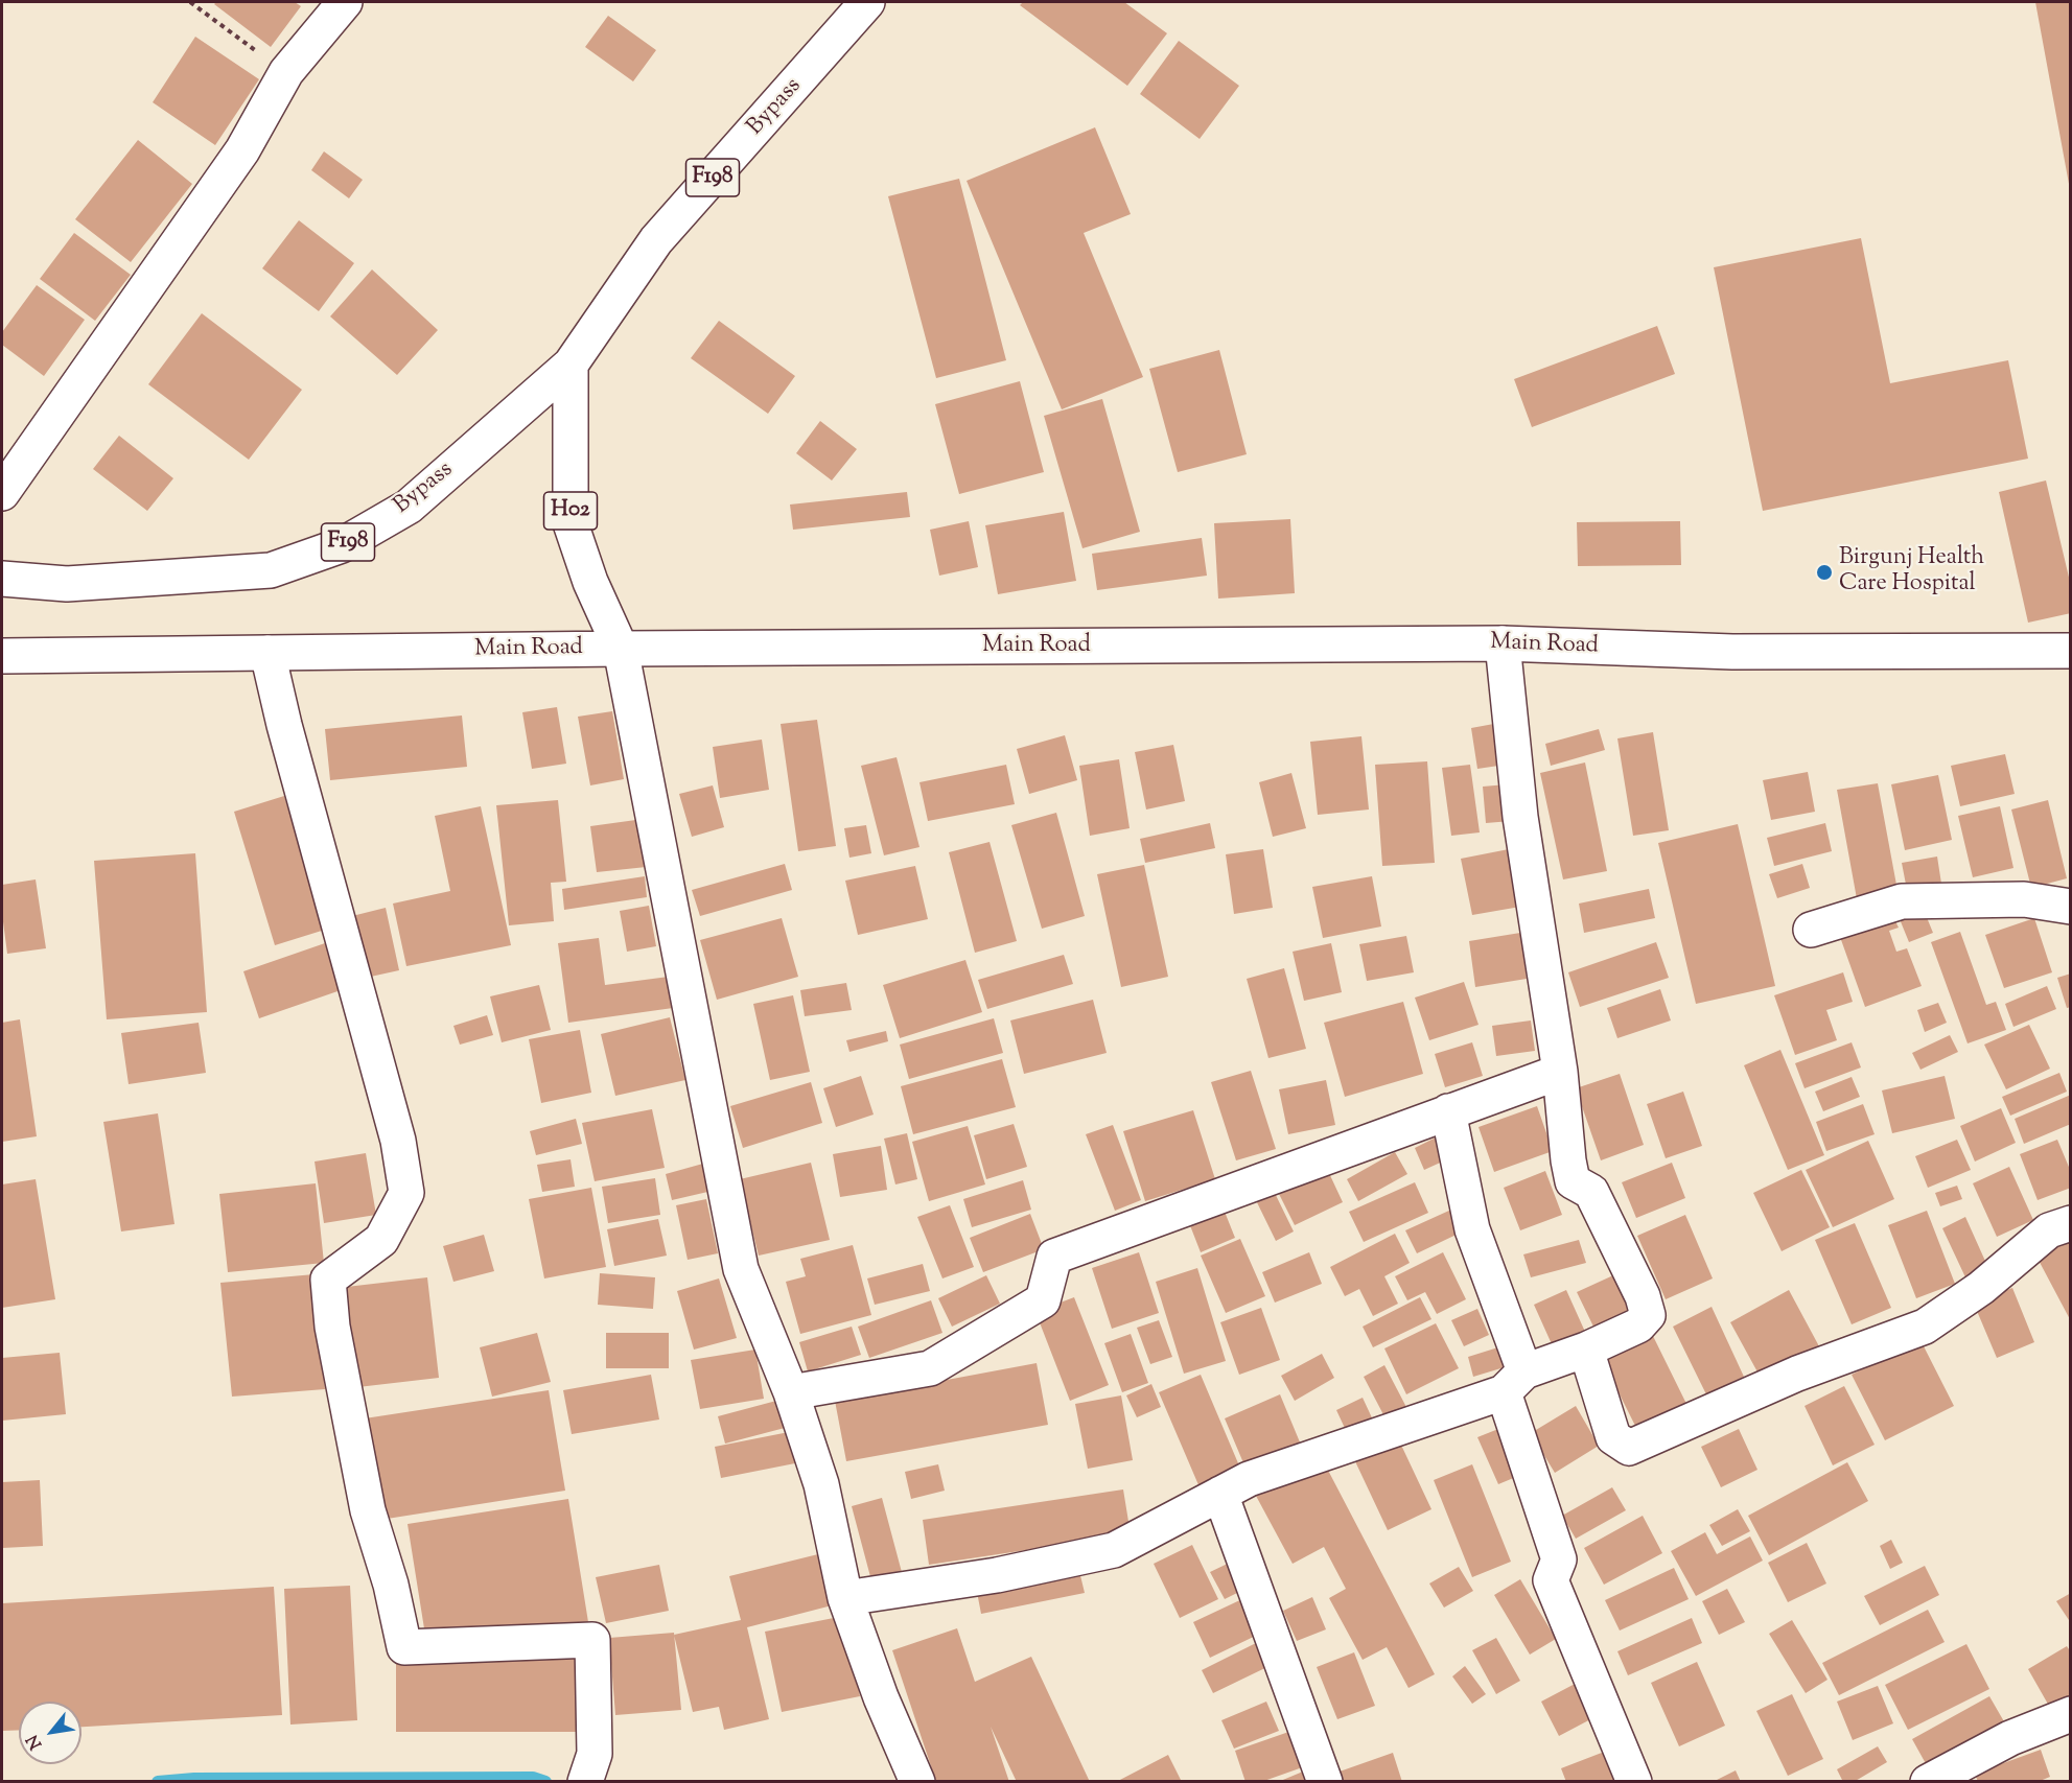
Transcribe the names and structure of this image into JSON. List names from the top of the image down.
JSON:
{
  "streets": {
    "street": [
      "Bypass",
      "F198",
      "H02",
      "Main Road"
    ]
  },
  "crossings": [
    ["Bypass", "H02"],
    ["H02", "Main Road"]
  ],
  "places": ["Birgunj Health Care Hospital"],
  "north": "bottom left"
}
